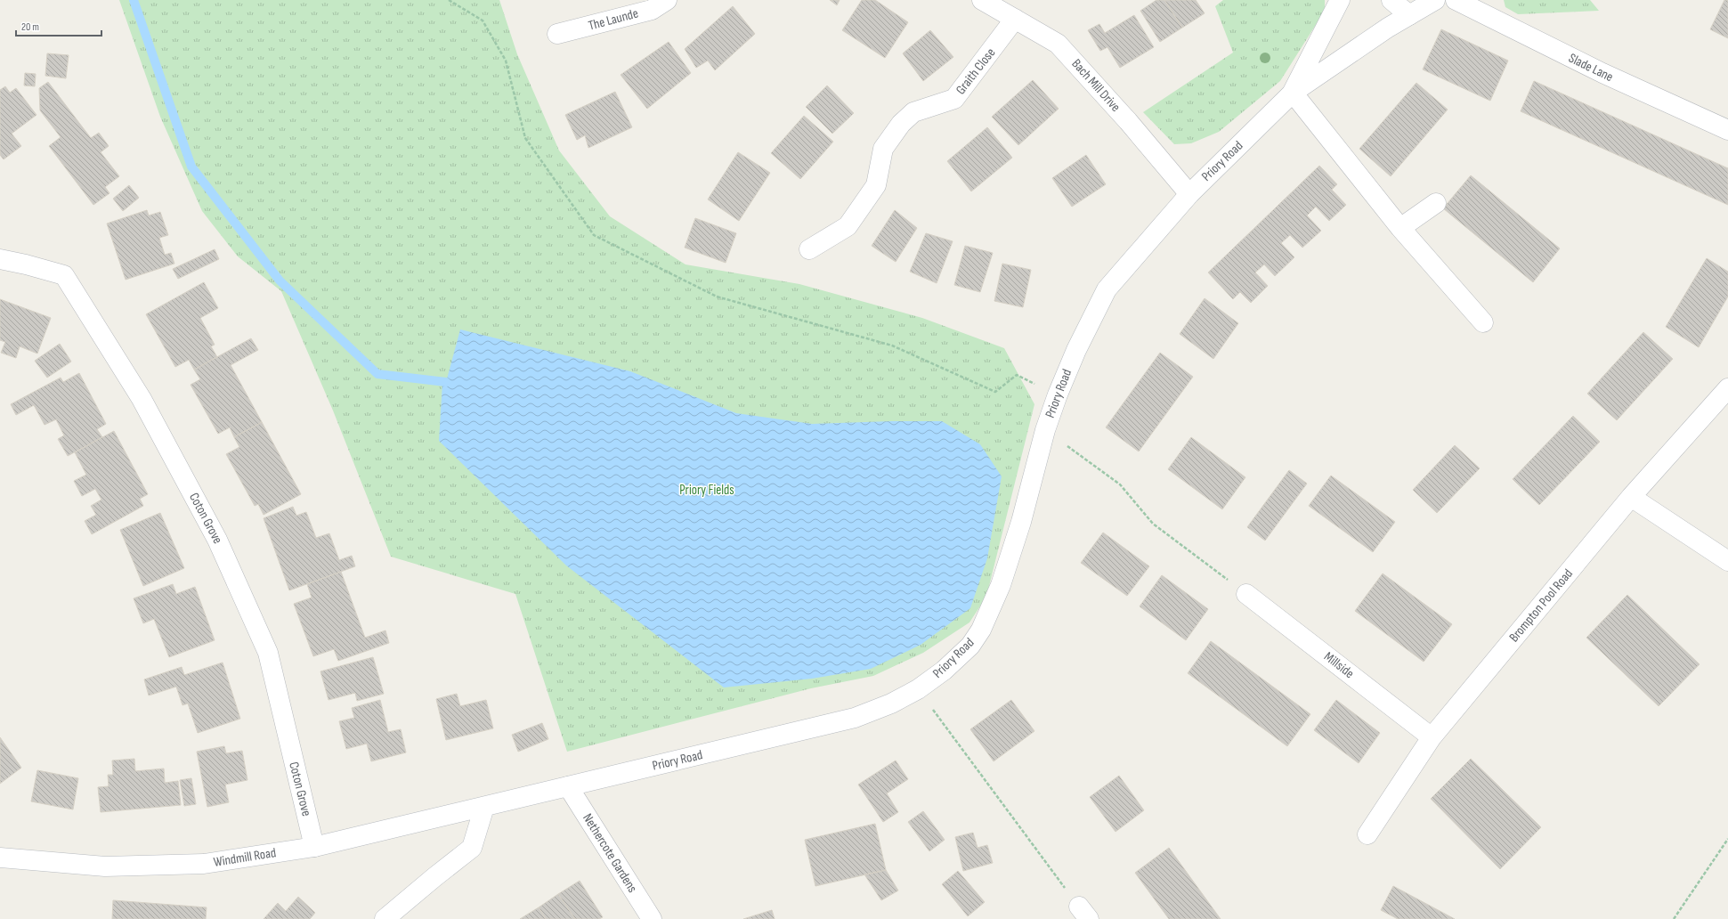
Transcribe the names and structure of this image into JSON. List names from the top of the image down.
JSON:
{
  "streets": {
    "street": [
      "The Launde",
      "Slade Lane",
      "Graith Close",
      "Bach Mill Drive",
      "Priory Road",
      "Coton Grove",
      "Brompton Pool Road",
      "Millside",
      "Nethercote Gardens",
      "Windmill Road"
    ]
  },
  "crossings": [
    ["Graith Close", "Bach Mill Drive"],
    ["Bach Mill Drive", "Priory Road"],
    ["Priory Road", "Nethercote Gardens"],
    ["Priory Road", "Windmill Road"],
    ["Coton Grove", "Windmill Road"],
    ["Brompton Pool Road", "Millside"]
  ],
  "parks": ["Priory Fields"],
  "scale_bar": "20 m"
}
